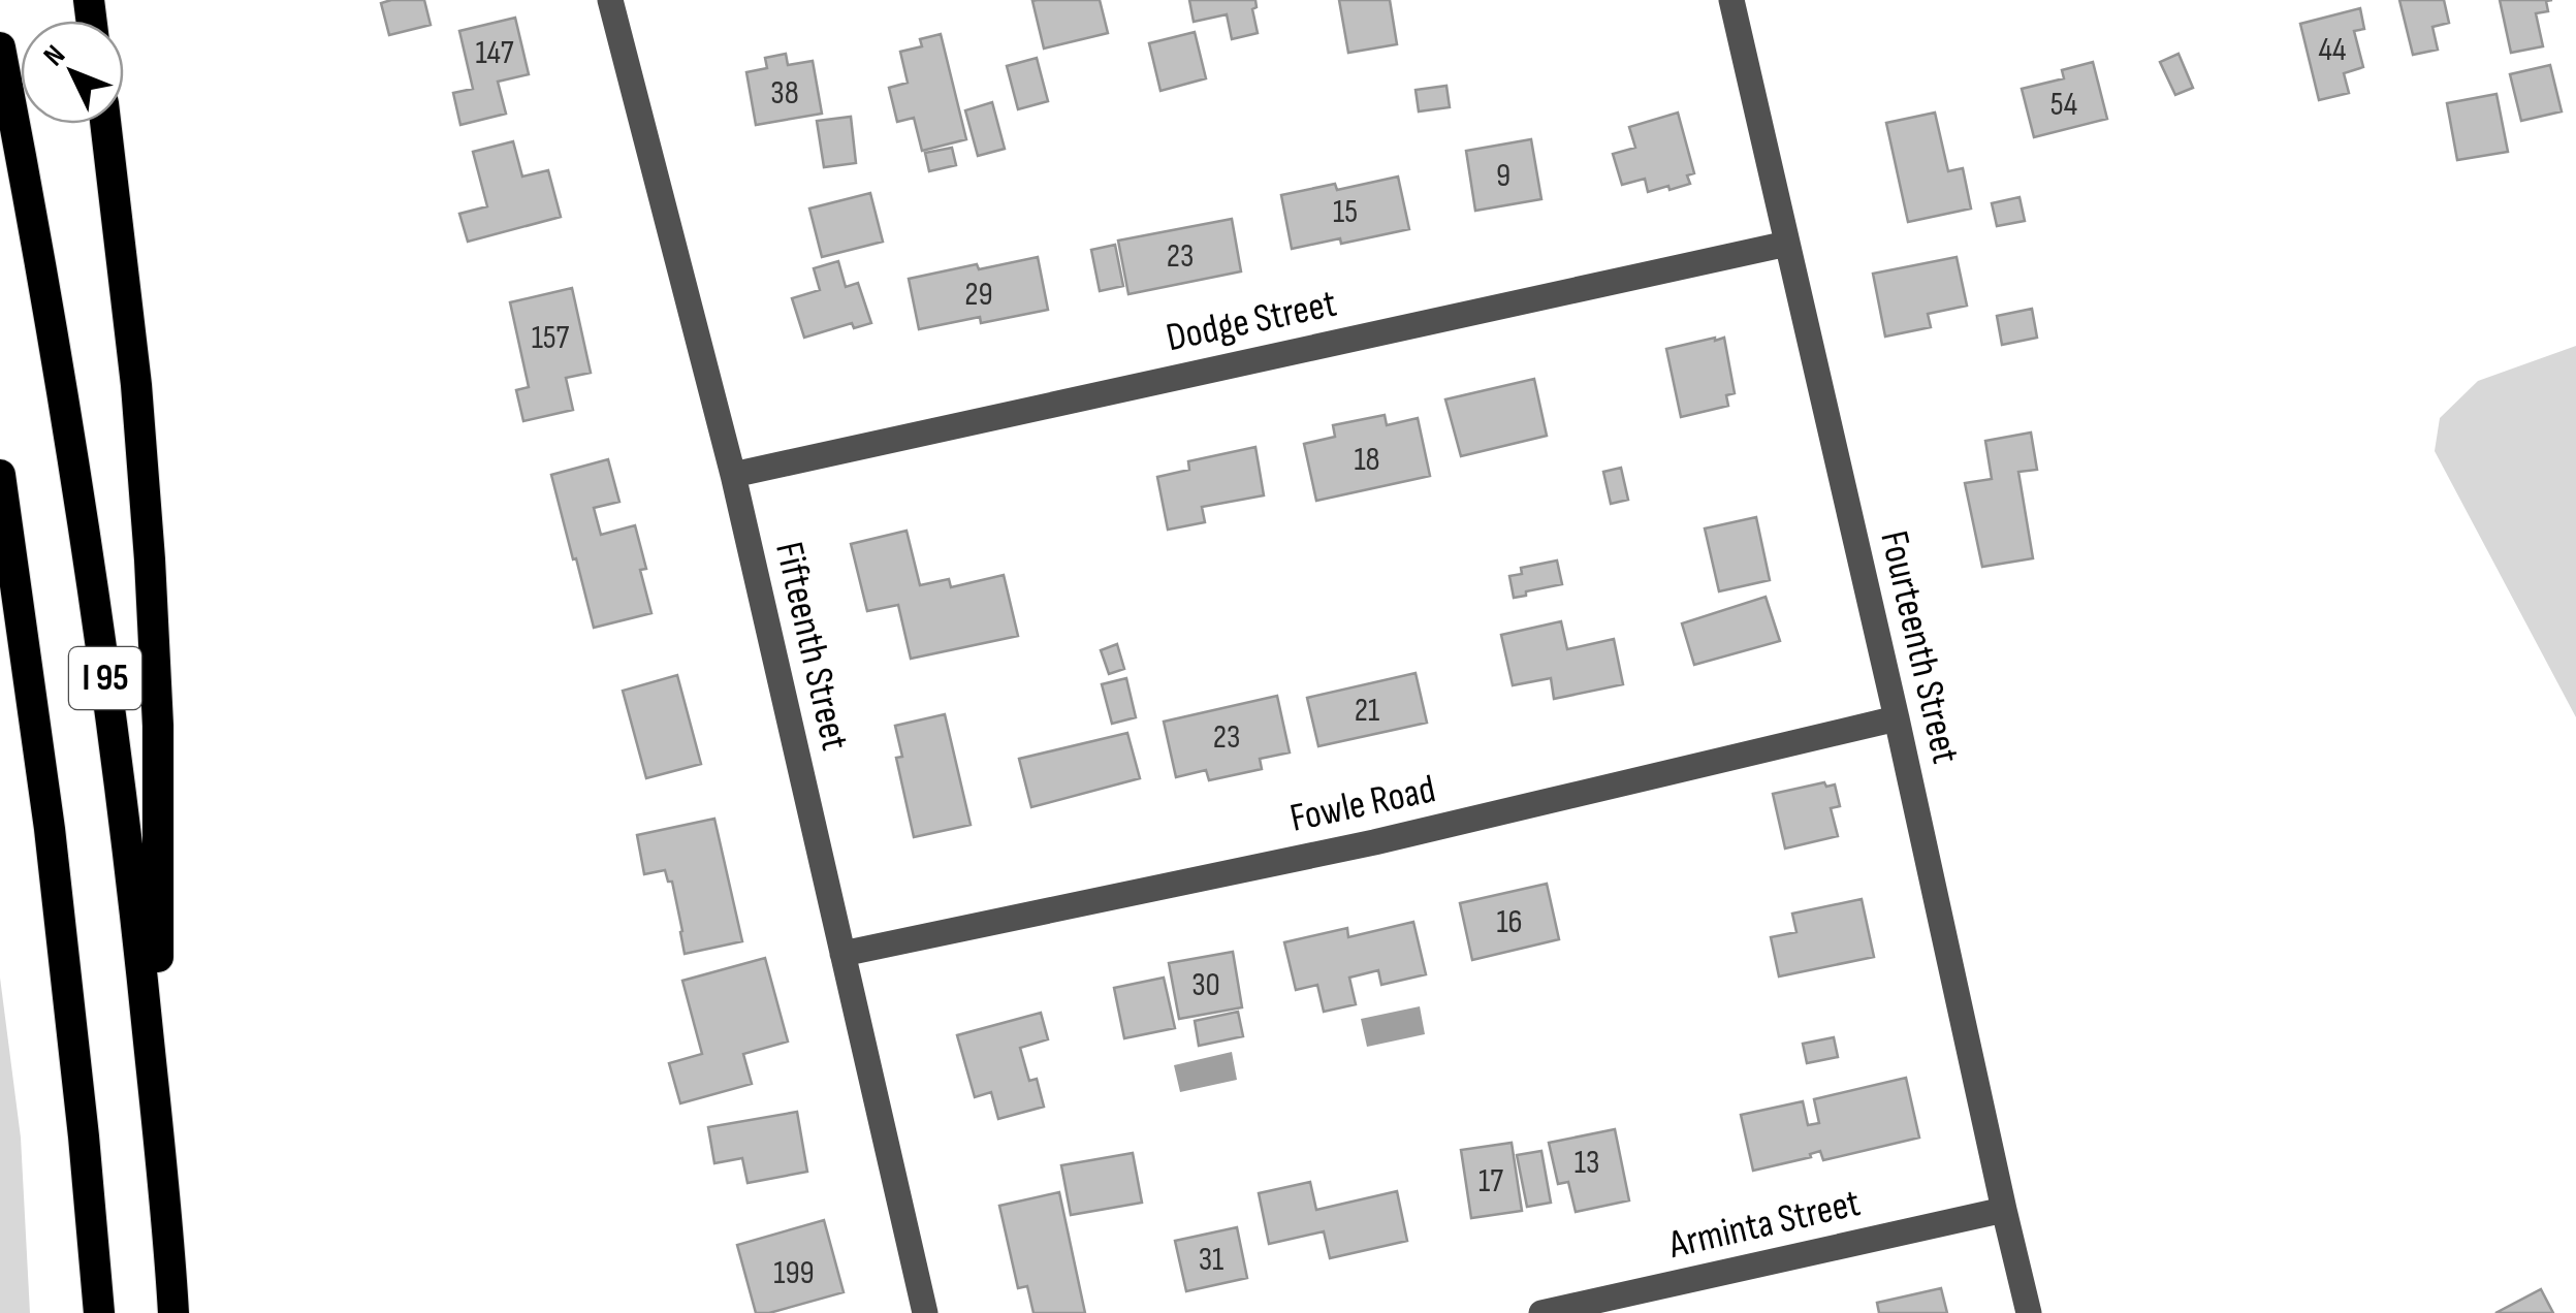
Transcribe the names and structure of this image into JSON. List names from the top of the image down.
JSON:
{
  "streets": {
    "highway": ["I 95"],
    "street": [
      "Dodge Street",
      "Fifteenth Street",
      "Fourteenth Street",
      "Fowle Road",
      "Arminta Street"
    ]
  },
  "crossings": [
    ["Dodge Street", "Fifteenth Street"],
    ["Dodge Street", "Fourteenth Street"],
    ["Fifteenth Street", "Fowle Road"],
    ["Fourteenth Street", "Fowle Road"],
    ["Fourteenth Street", "Arminta Street"]
  ],
  "house_numbers": [
    "44",
    "147",
    "38",
    "54",
    "9",
    "15",
    "23",
    "29",
    "157",
    "18",
    "21",
    "23",
    "16",
    "30",
    "13",
    "17",
    "31",
    "199"
  ],
  "north": "top left"
}
